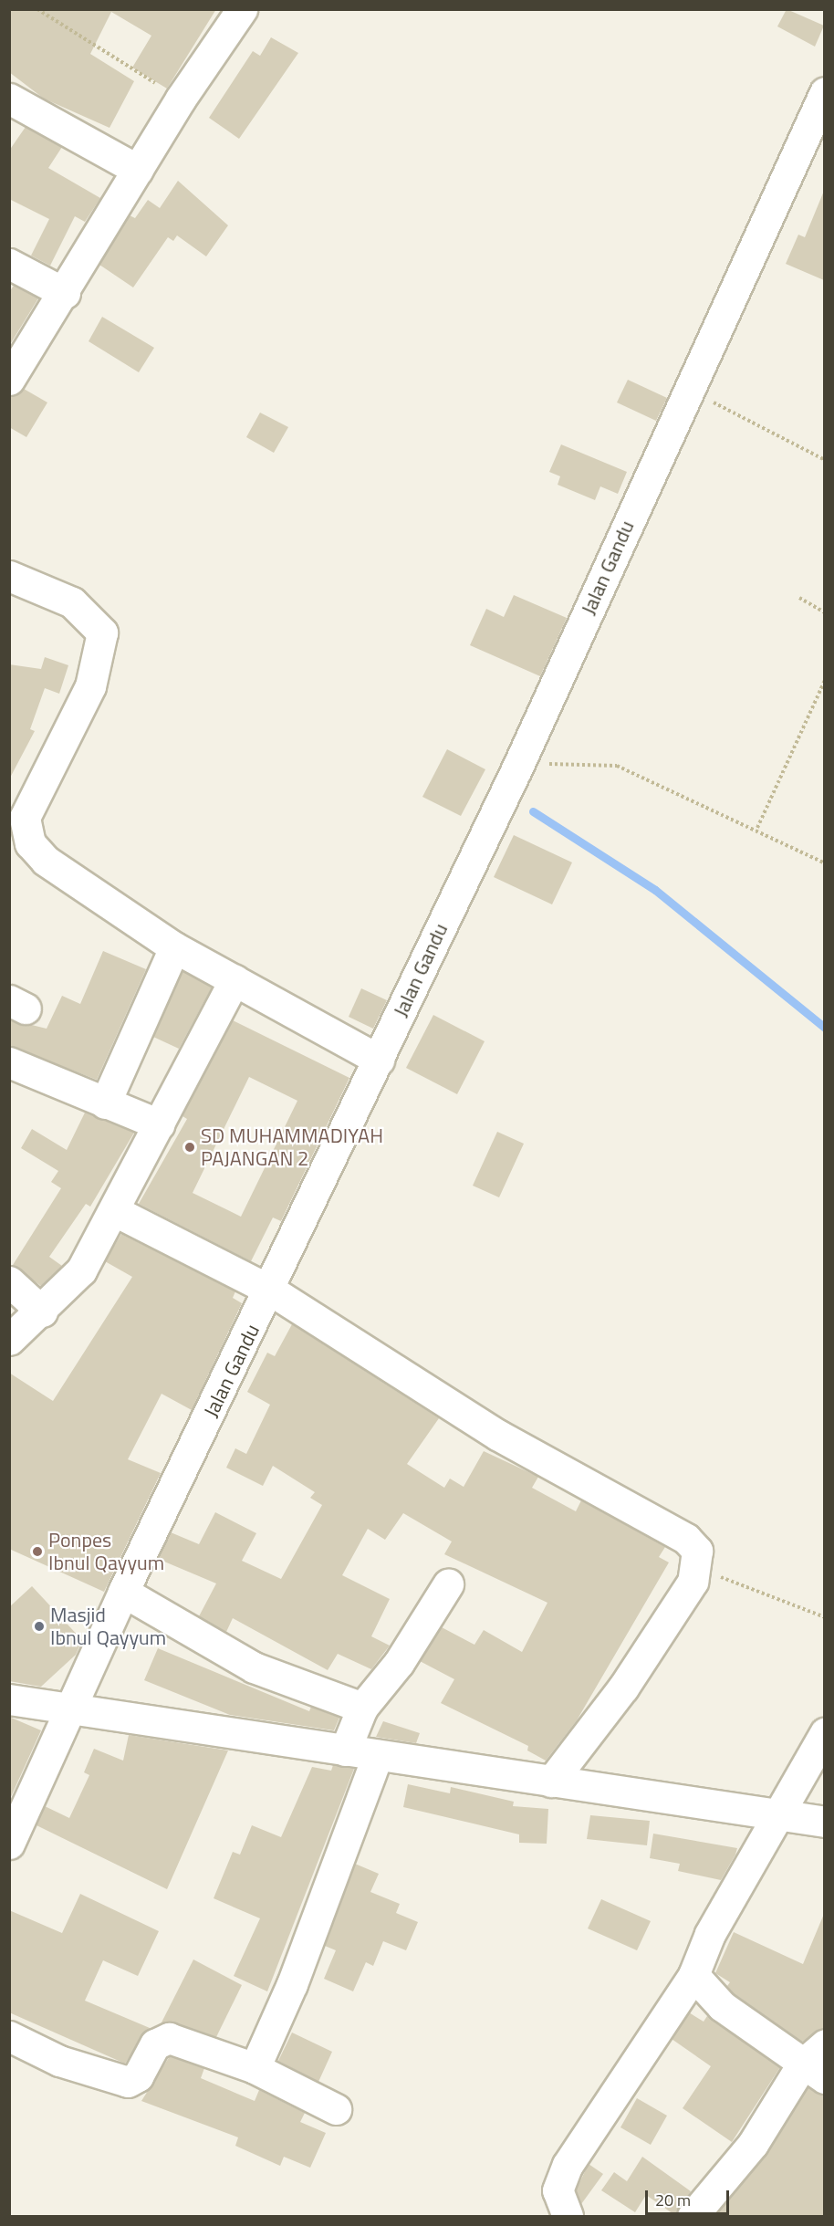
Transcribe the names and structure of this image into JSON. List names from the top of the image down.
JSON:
{
  "streets": {
    "street": ["Jalan Gandu"]
  },
  "places": ["SD MUHAMMADIYAH PAJANGAN 2", "Ponpes Ibnul Qayyum", "Masjid Ibnul Qayyum"],
  "scale_bar": "20 m"
}
